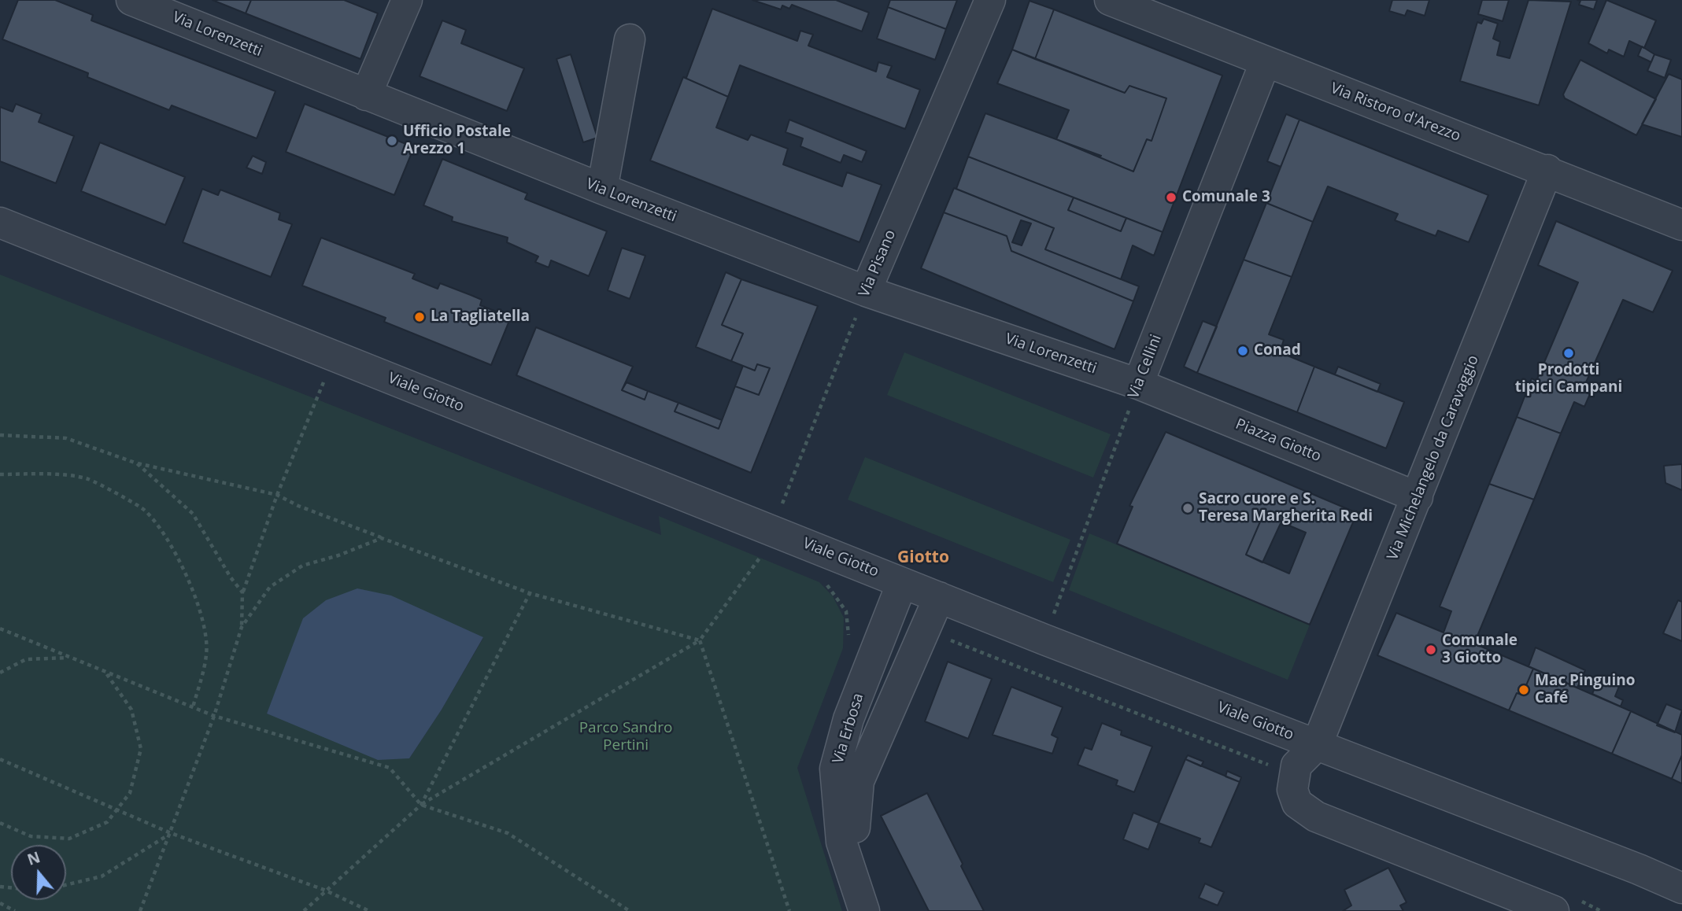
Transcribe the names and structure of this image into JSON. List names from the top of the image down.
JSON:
{
  "streets": {
    "street": [
      "Via Lorenzetti",
      "Via Ristoro d'Arezzo",
      "Via Pisano",
      "Via Cellini",
      "Viale Giotto",
      "Piazza Giotto",
      "Via Michelangelo da Caravaggio",
      "Via Erbosa"
    ]
  },
  "crossings": [
    ["Via Lorenzetti", "Via Pisano"],
    ["Via Lorenzetti", "Via Cellini"],
    ["Via Lorenzetti", "Piazza Giotto"],
    ["Via Ristoro d'Arezzo", "Via Cellini"],
    ["Via Ristoro d'Arezzo", "Via Michelangelo da Caravaggio"],
    ["Via Pisano", "Viale Giotto"],
    ["Via Cellini", "Viale Giotto"],
    ["Via Cellini", "Piazza Giotto"],
    ["Viale Giotto", "Via Michelangelo da Caravaggio"],
    ["Viale Giotto", "Via Erbosa"],
    ["Piazza Giotto", "Via Michelangelo da Caravaggio"]
  ],
  "districts": ["Giotto"],
  "parks": ["Parco Sandro Pertini"],
  "places": [
    "Ufficio Postale Arezzo 1",
    "Comunale 3",
    "La Tagliatella",
    "Conad",
    "Prodotti tipici Campani",
    "Sacro cuore e S. Teresa Margherita Redi",
    "Comunale 3 Giotto",
    "Mac Pinguino Café"
  ],
  "north": "top"
}
